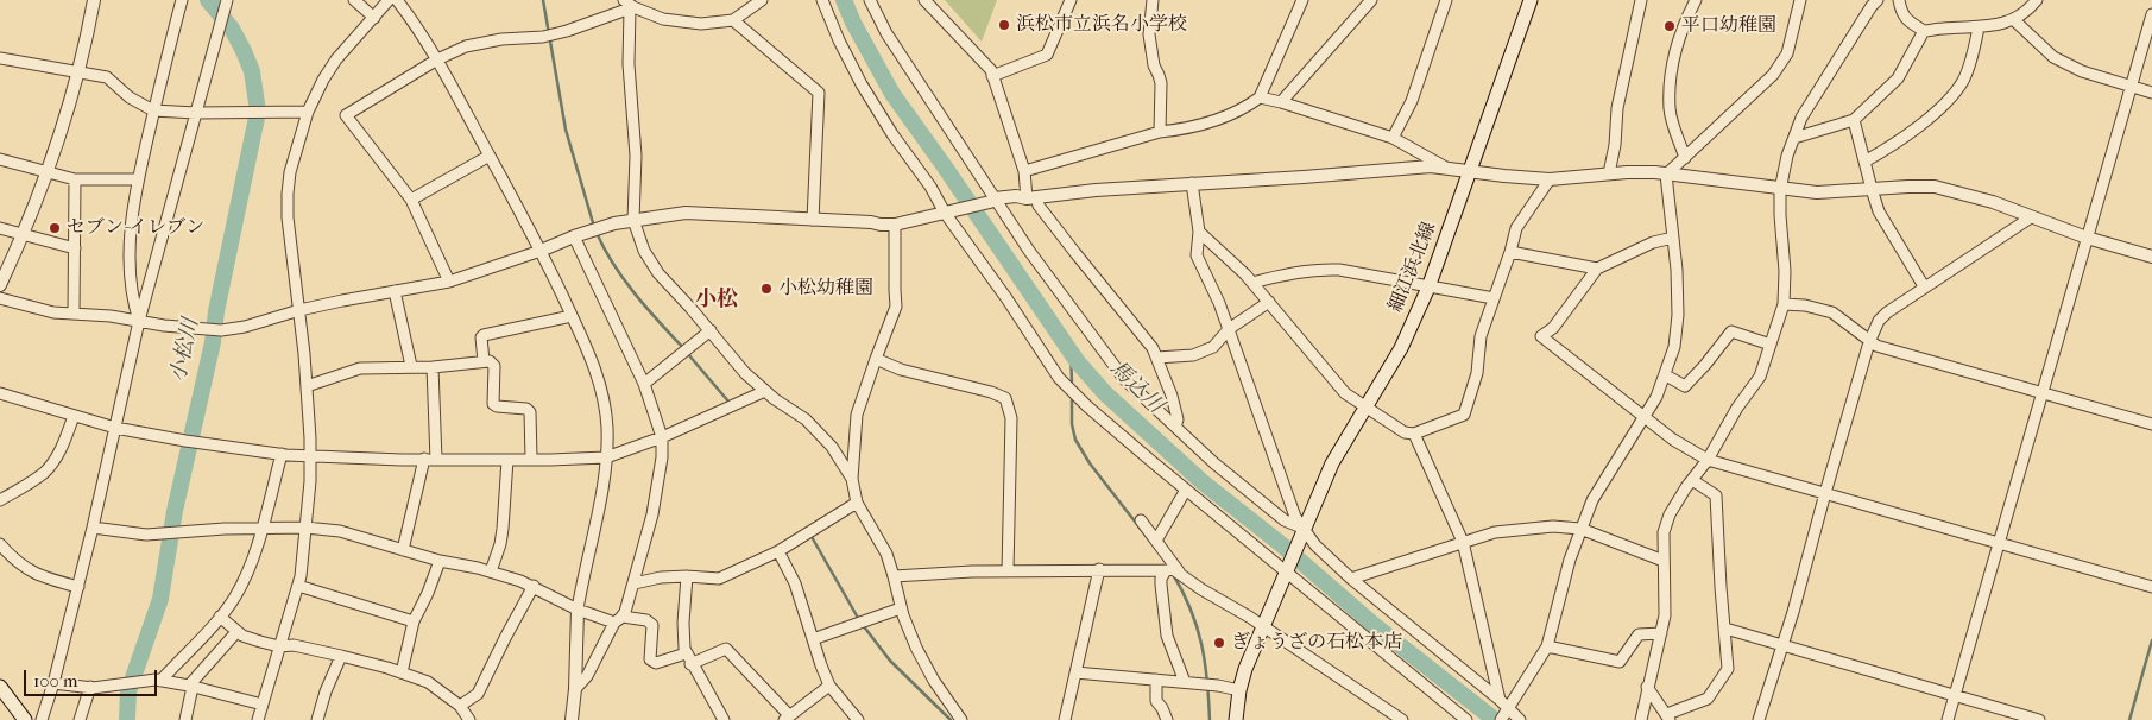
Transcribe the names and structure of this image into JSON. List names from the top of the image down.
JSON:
{
  "streets": {
    "main road": ["細江浜北線"]
  },
  "districts": ["小松"],
  "water": ["小松川", "馬込川"],
  "places": [
    "浜松市立浜名小学校",
    "平口幼稚園",
    "セブン-イレブン",
    "小松幼稚園",
    "ぎょうざの石松本店"
  ],
  "scale_bar": "100 m"
}
